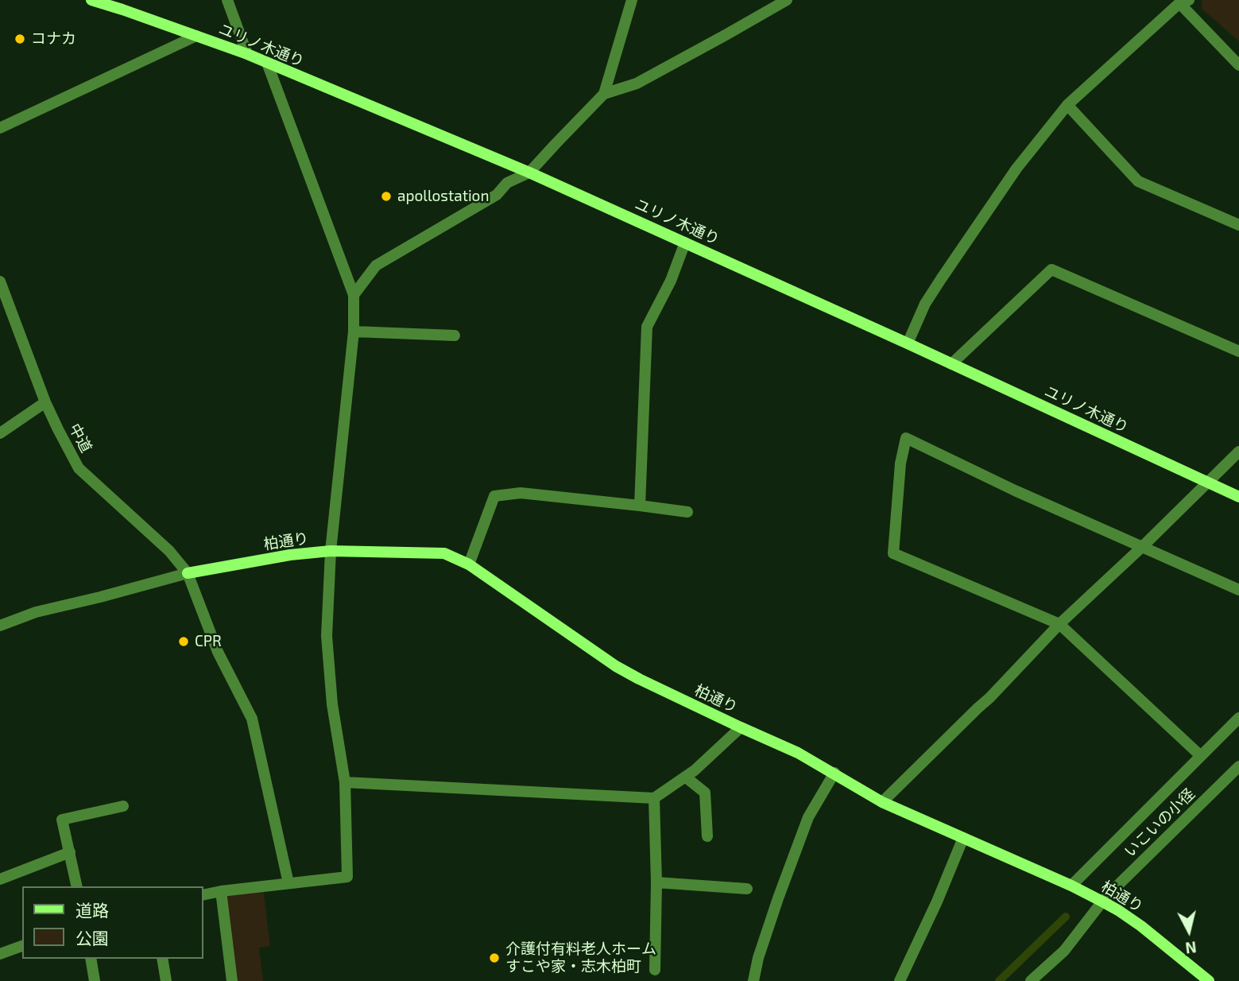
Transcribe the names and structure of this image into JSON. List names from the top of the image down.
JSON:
{
  "streets": {
    "street": [
      "ユリノ木通り",
      "中道",
      "柏通り",
      "いこいの小径"
    ]
  },
  "crossings": [
    ["中道", "柏通り"],
    ["柏通り", "いこいの小径"]
  ],
  "places": [
    "コナカ",
    "apollostation",
    "CPR",
    "介護付有料老人ホーム すこや家・志木柏町"
  ],
  "legend": ["道路", "公園"],
  "north": "bottom"
}
